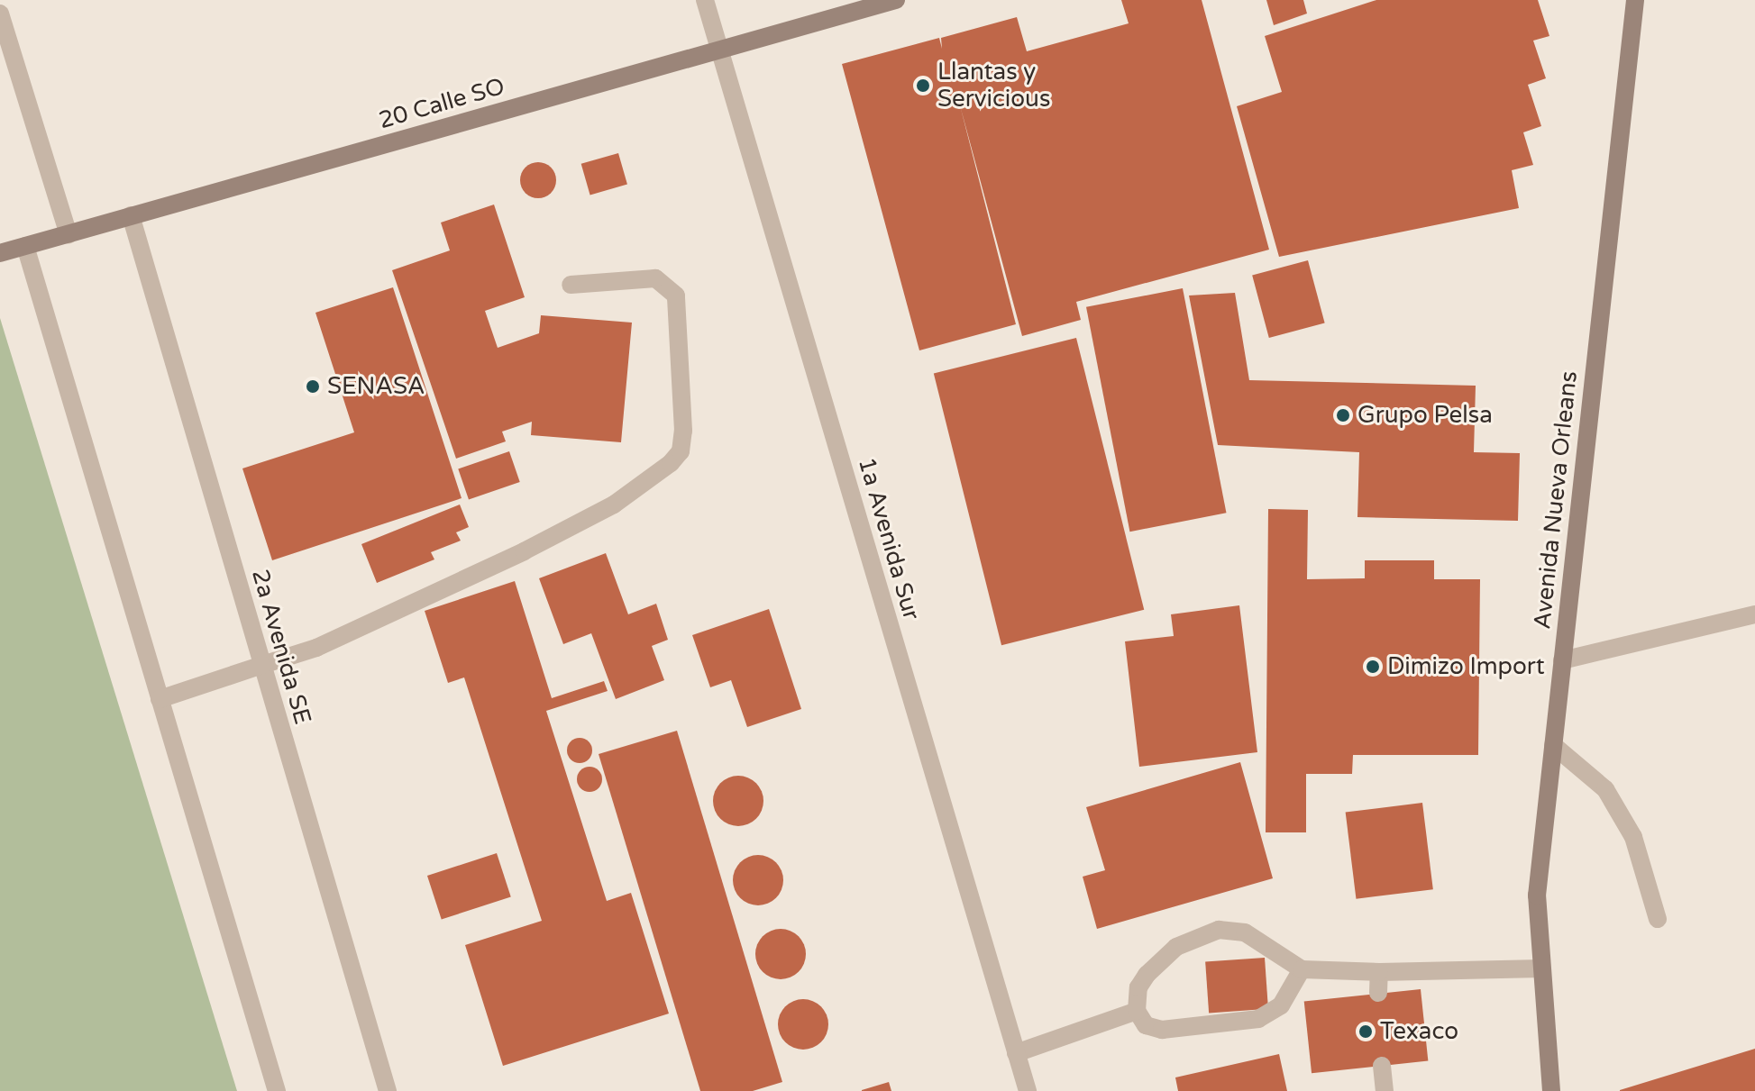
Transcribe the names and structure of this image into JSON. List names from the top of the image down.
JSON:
{
  "streets": {
    "street": [
      "20 Calle SO",
      "Avenida Nueva Orleans",
      "1a Avenida Sur",
      "2a Avenida SE"
    ]
  },
  "crossings": [
    ["20 Calle SO", "1a Avenida Sur"],
    ["20 Calle SO", "2a Avenida SE"]
  ],
  "places": [
    "Llantas y Servicious",
    "SENASA",
    "Grupo Pelsa",
    "Dimizo Import",
    "Texaco"
  ]
}
